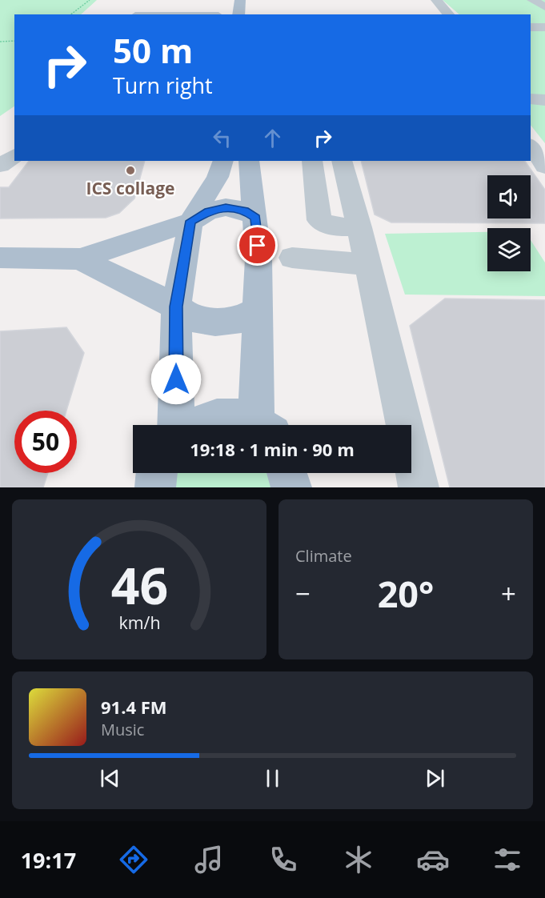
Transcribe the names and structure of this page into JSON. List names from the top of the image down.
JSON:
{
  "places": ["ICS collage"],
  "page": {
    "turn": ["50 m", "Turn right"],
    "limit": "50",
    "trip": "19:18 · 1 min · 90 m",
    "tile": "Climate",
    "heat": ["−", "20°", "+"],
    "song": ["91.4 FM", "Music"],
    "tabs": "19:17",
    "gauge": ["46", "km/h"]
  }
}
